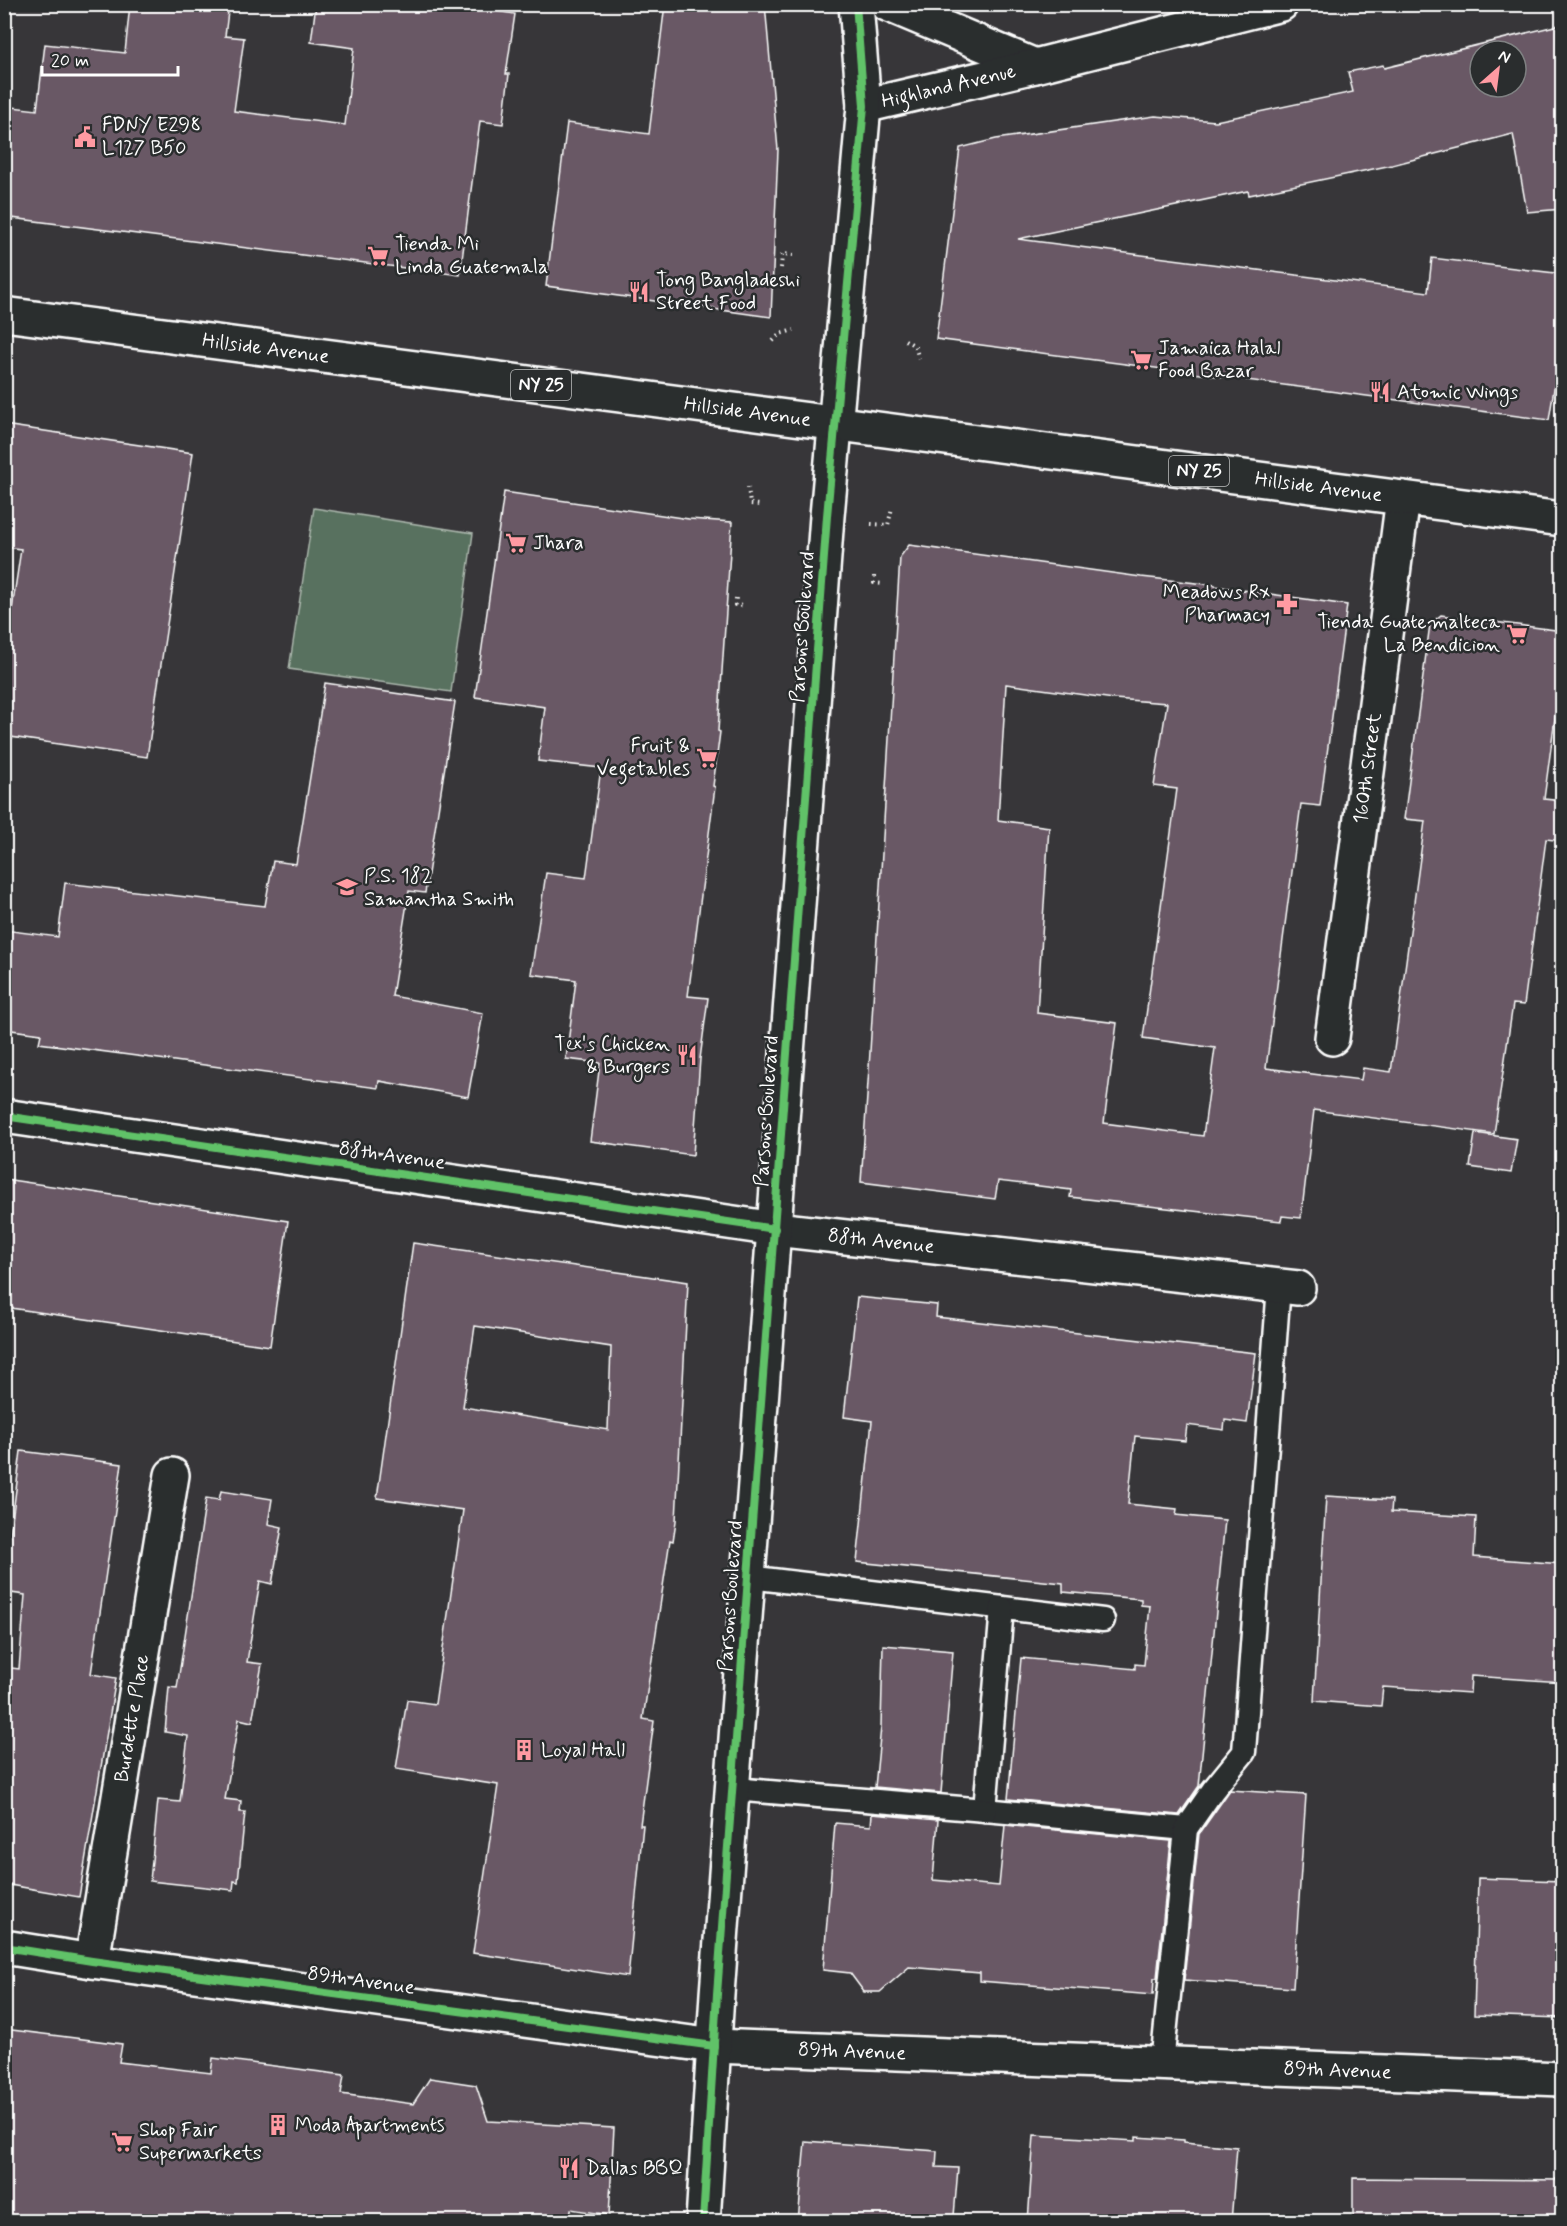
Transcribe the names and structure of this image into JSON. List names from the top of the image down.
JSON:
{
  "streets": {
    "street": [
      "Highland Avenue",
      "Hillside Avenue",
      "NY 25",
      "Parsons Boulevard",
      "160th Street",
      "88th Avenue",
      "Burdette Place",
      "89th Avenue"
    ]
  },
  "crossings": [
    ["Highland Avenue", "Parsons Boulevard"],
    ["Hillside Avenue", "Parsons Boulevard"],
    ["Hillside Avenue", "160th Street"],
    ["Parsons Boulevard", "88th Avenue"],
    ["Parsons Boulevard", "89th Avenue"],
    ["Burdette Place", "89th Avenue"]
  ],
  "places": {
    "public building": ["FDNY E298 L127 B50"],
    "supermarket": [
      "Tienda Mi Linda Guatemala",
      "Jamaica Halal Food Bazar",
      "Jhara",
      "Tienda Guatemalteca La Bendicion",
      "Fruit & Vegetables",
      "Shop Fair Supermarkets"
    ],
    "restaurant": [
      "Tong Bangladeshi Street Food",
      "Atomic Wings",
      "Tex's Chicken & Burgers",
      "Dallas BBQ"
    ],
    "pharmacy": ["Meadows Rx Pharmacy"],
    "school or university": ["P.S. 182 Samantha Smith"],
    "building": ["Loyal Hall", "Moda Apartments"]
  },
  "scale_bar": "20 m",
  "north": "top right"
}
